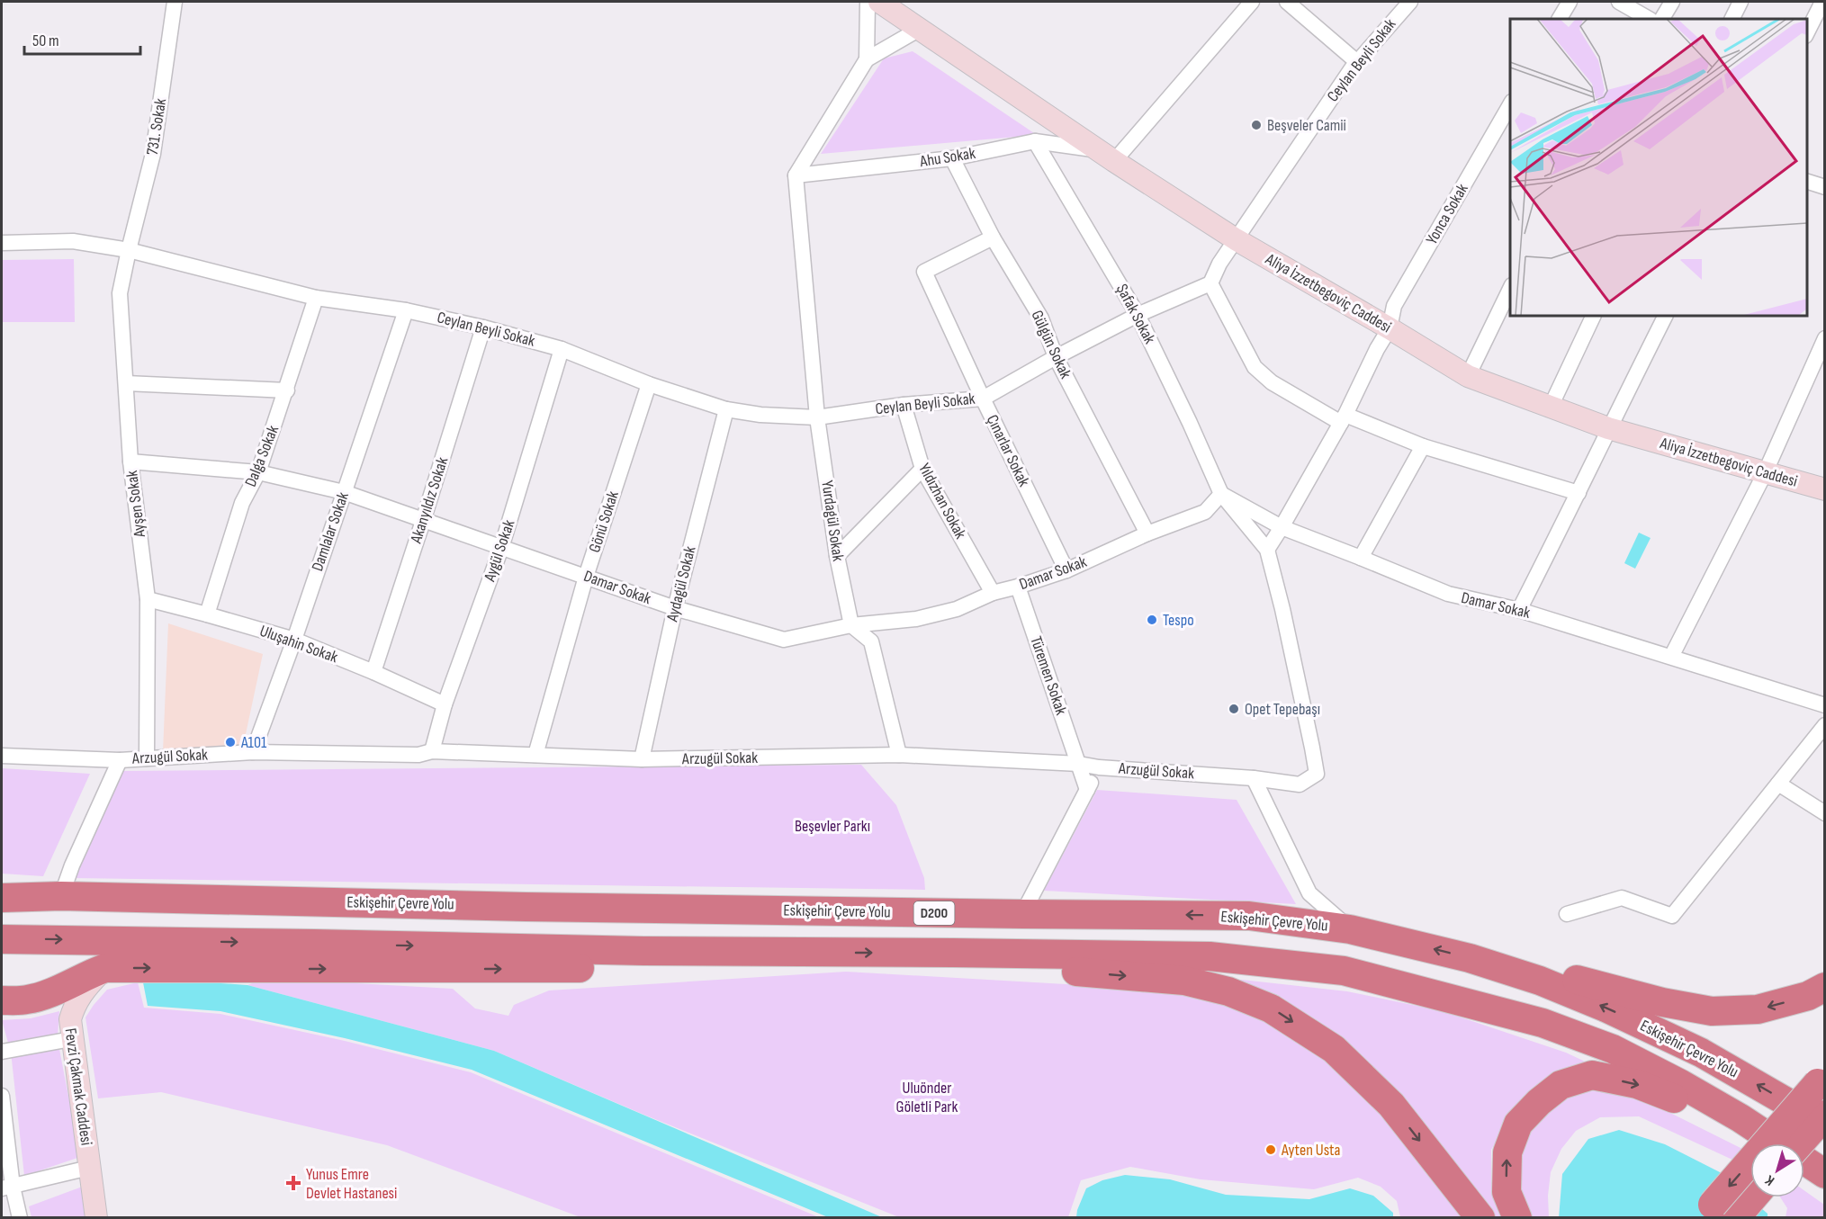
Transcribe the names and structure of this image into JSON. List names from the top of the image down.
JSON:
{
  "streets": {
    "highway": ["Eskişehir Çevre Yolu", "D200"],
    "street": [
      "Ceylan Beyli Sokak",
      "731. Sokak",
      "Ahu Sokak",
      "Yonca Sokak",
      "Aliya İzzetbegoviç Caddesi",
      "Şafak Sokak",
      "Gülgün Sokak",
      "Çınarlar Sokak",
      "Dalga Sokak",
      "Akanyıldız Sokak",
      "Yıldızhan Sokak",
      "Ayşen Sokak",
      "Yurdagül Sokak",
      "Gönü Sokak",
      "Damlalar Sokak",
      "Aygül Sokak",
      "Damar Sokak",
      "Aydagül Sokak",
      "Uluşahin Sokak",
      "Türemen Sokak",
      "Arzugül Sokak",
      "Fevzi Çakmak Caddesi"
    ]
  },
  "crossings": [
    ["Ceylan Beyli Sokak", "731. Sokak"],
    ["Ceylan Beyli Sokak", "Aliya İzzetbegoviç Caddesi"],
    ["Ceylan Beyli Sokak", "Şafak Sokak"],
    ["Ceylan Beyli Sokak", "Gülgün Sokak"],
    ["Ceylan Beyli Sokak", "Çınarlar Sokak"],
    ["Ceylan Beyli Sokak", "Dalga Sokak"],
    ["Ceylan Beyli Sokak", "Akanyıldız Sokak"],
    ["Ceylan Beyli Sokak", "Yıldızhan Sokak"],
    ["Ceylan Beyli Sokak", "Ayşen Sokak"],
    ["Ceylan Beyli Sokak", "Yurdagül Sokak"],
    ["Ceylan Beyli Sokak", "Gönü Sokak"],
    ["Ceylan Beyli Sokak", "Damlalar Sokak"],
    ["Ceylan Beyli Sokak", "Aygül Sokak"],
    ["Ceylan Beyli Sokak", "Aydagül Sokak"],
    ["731. Sokak", "Ayşen Sokak"],
    ["Ahu Sokak", "Aliya İzzetbegoviç Caddesi"],
    ["Ahu Sokak", "Şafak Sokak"],
    ["Ahu Sokak", "Gülgün Sokak"],
    ["Ahu Sokak", "Yurdagül Sokak"],
    ["Yonca Sokak", "Aliya İzzetbegoviç Caddesi"],
    ["Yonca Sokak", "Şafak Sokak"],
    ["Yonca Sokak", "Damar Sokak"],
    ["Yonca Sokak", "Arzugül Sokak"],
    ["Şafak Sokak", "Damar Sokak"],
    ["Şafak Sokak", "Arzugül Sokak"],
    ["Gülgün Sokak", "Çınarlar Sokak"],
    ["Gülgün Sokak", "Damar Sokak"],
    ["Çınarlar Sokak", "Damar Sokak"],
    ["Dalga Sokak", "Damar Sokak"],
    ["Dalga Sokak", "Uluşahin Sokak"],
    ["Akanyıldız Sokak", "Damar Sokak"],
    ["Akanyıldız Sokak", "Uluşahin Sokak"],
    ["Yıldızhan Sokak", "Damar Sokak"],
    ["Ayşen Sokak", "Damar Sokak"],
    ["Ayşen Sokak", "Uluşahin Sokak"],
    ["Ayşen Sokak", "Arzugül Sokak"],
    ["Yurdagül Sokak", "Damar Sokak"],
    ["Gönü Sokak", "Damar Sokak"],
    ["Gönü Sokak", "Arzugül Sokak"],
    ["Damlalar Sokak", "Damar Sokak"],
    ["Damlalar Sokak", "Uluşahin Sokak"],
    ["Damlalar Sokak", "Arzugül Sokak"],
    ["Aygül Sokak", "Damar Sokak"],
    ["Aygül Sokak", "Uluşahin Sokak"],
    ["Aygül Sokak", "Arzugül Sokak"],
    ["Damar Sokak", "Aydagül Sokak"],
    ["Damar Sokak", "Türemen Sokak"],
    ["Aydagül Sokak", "Arzugül Sokak"],
    ["Türemen Sokak", "Arzugül Sokak"]
  ],
  "parks": ["Beşevler Parkı", "Uluönder Göletli Park"],
  "places": {
    "other": [
      "Beşveler Camii",
      "Tespo",
      "Opet Tepebaşı",
      "A101",
      "Ayten Usta"
    ],
    "health": ["Yunus Emre Devlet Hastanesi"]
  },
  "scale_bar": "50 m",
  "north": "bottom left"
}
